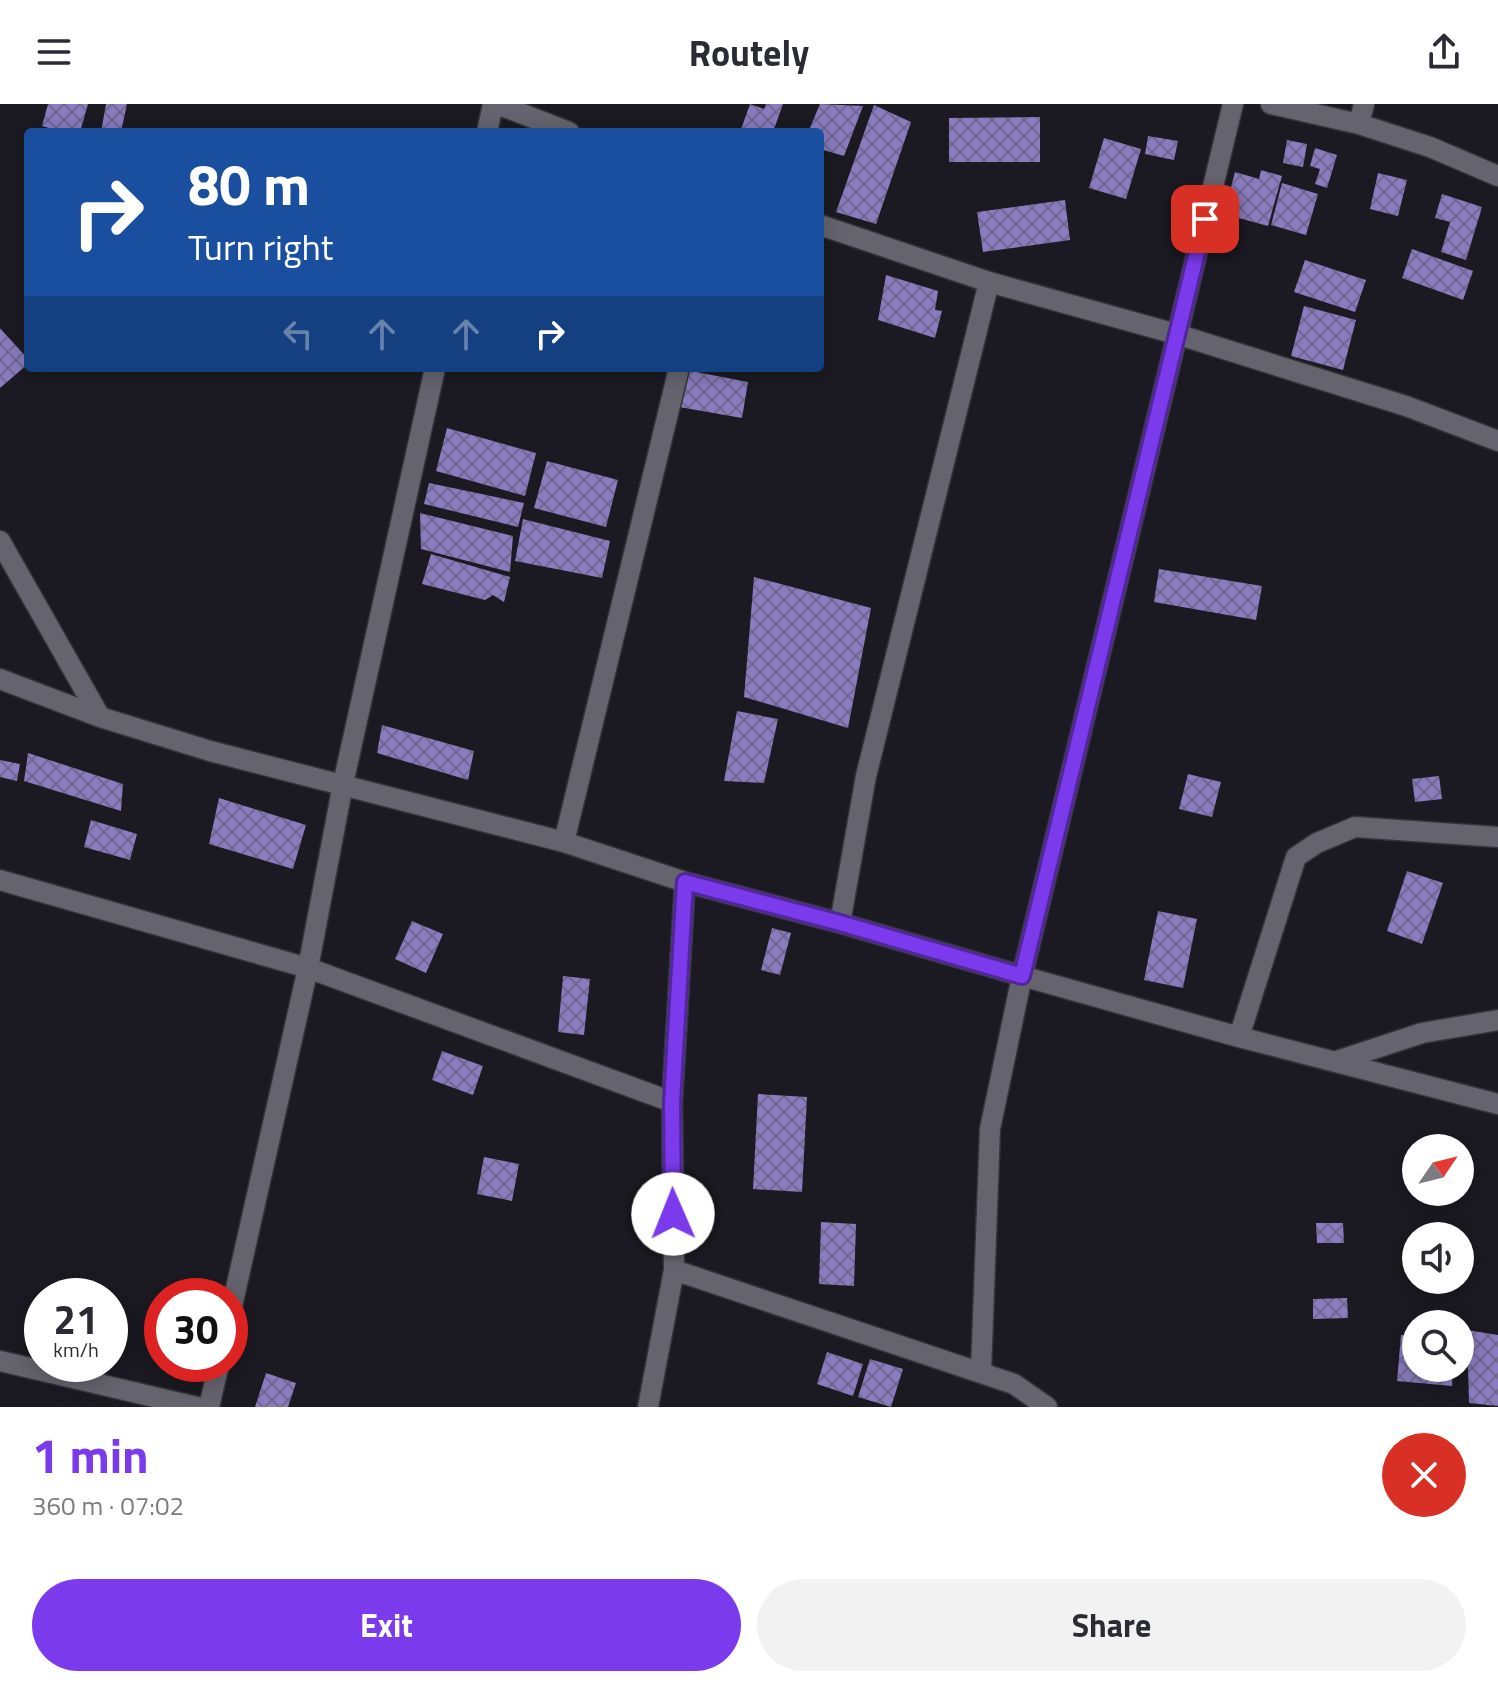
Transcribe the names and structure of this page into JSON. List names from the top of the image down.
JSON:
{
  "north": "top right",
  "page": {
    "header": "Routely",
    "turn": ["80 m", "Turn right"],
    "speed": "21 km/h",
    "limit": "30",
    "heading": ["1 min", "360 m · 07:02"],
    "buttons": ["Exit", "Share"]
  }
}
